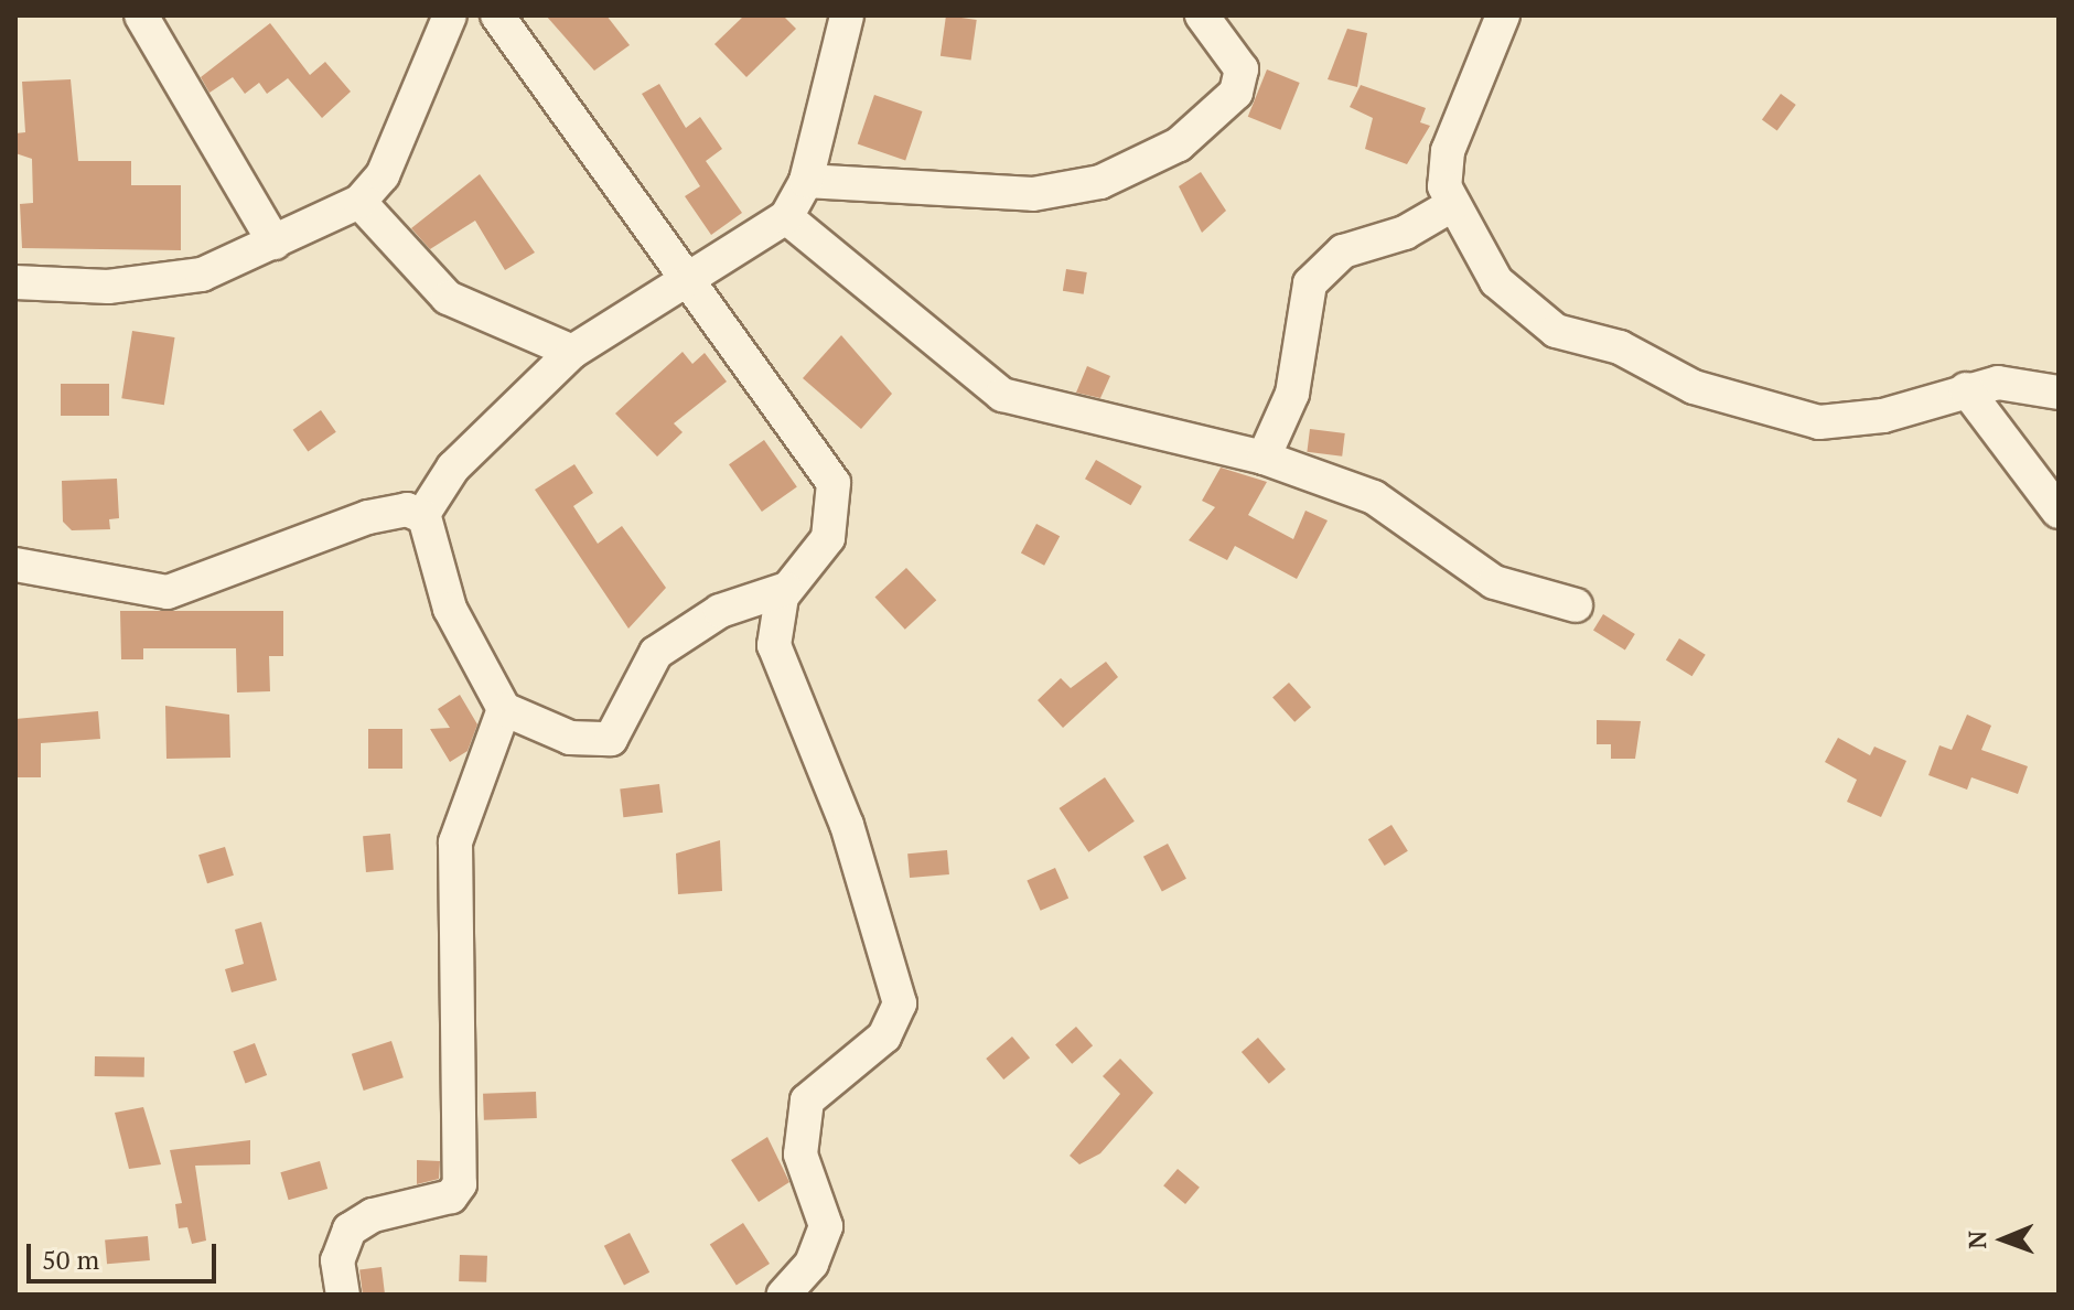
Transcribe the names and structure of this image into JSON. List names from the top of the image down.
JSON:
{
  "scale_bar": "50 m",
  "north": "left"
}
